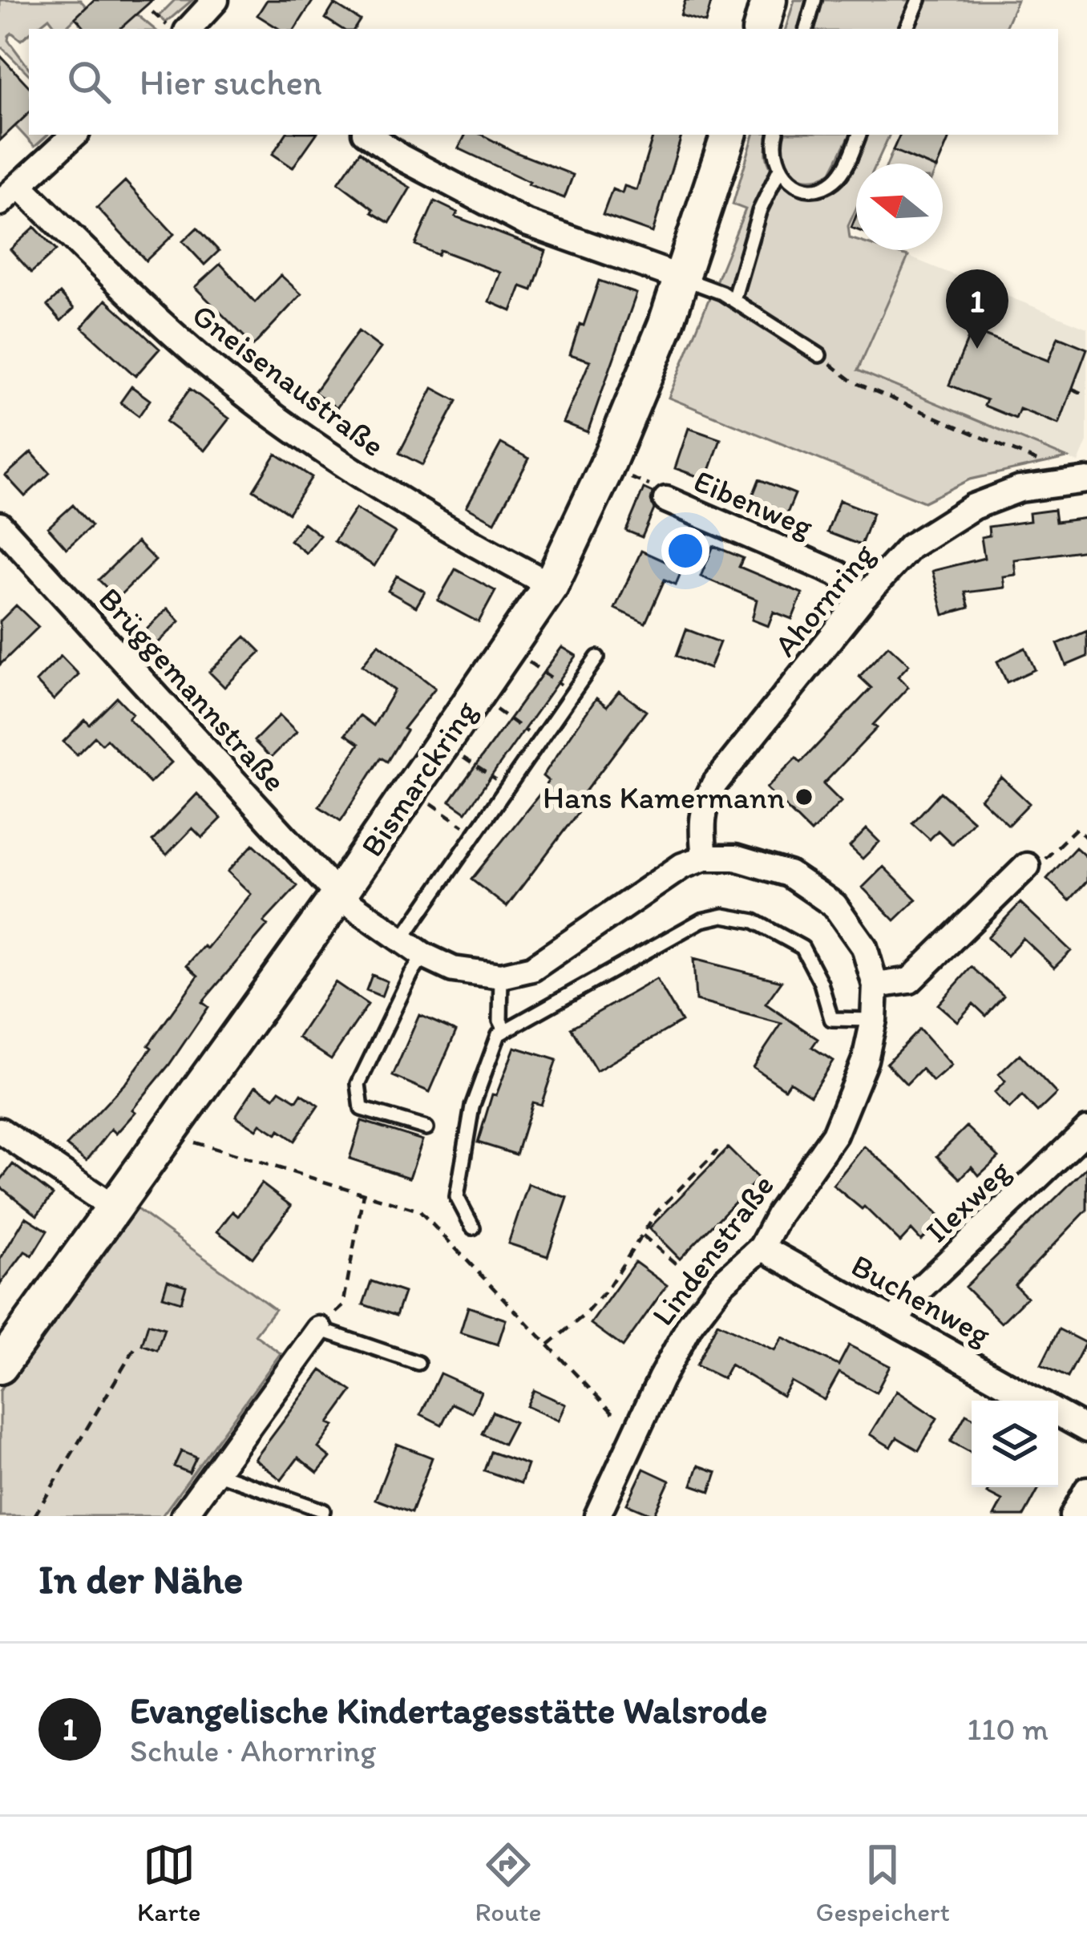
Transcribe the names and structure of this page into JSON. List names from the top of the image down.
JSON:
{
  "streets": {
    "street": [
      "Gneisenaustraße",
      "Eibenweg",
      "Ahornring",
      "Brüggemannstraße",
      "Bismarckring",
      "Ilexweg",
      "Lindenstraße",
      "Buchenweg"
    ]
  },
  "crossings": [
    ["Gneisenaustraße", "Bismarckring"],
    ["Eibenweg", "Ahornring"],
    ["Ahornring", "Lindenstraße"],
    ["Brüggemannstraße", "Bismarckring"],
    ["Ilexweg", "Buchenweg"],
    ["Lindenstraße", "Buchenweg"]
  ],
  "places": ["Hans Kamermann"],
  "north": "left",
  "page": {
    "search": "Hier suchen",
    "pins": "1",
    "heading": "In der Nähe",
    "list": [
      {
        "mark": "1",
        "name": "Evangelische Kindertagesstätte Walsrode",
        "note": "Schule · Ahornring",
        "value": "110 m"
      }
    ],
    "nav": ["Karte", "Route", "Gespeichert"]
  }
}
